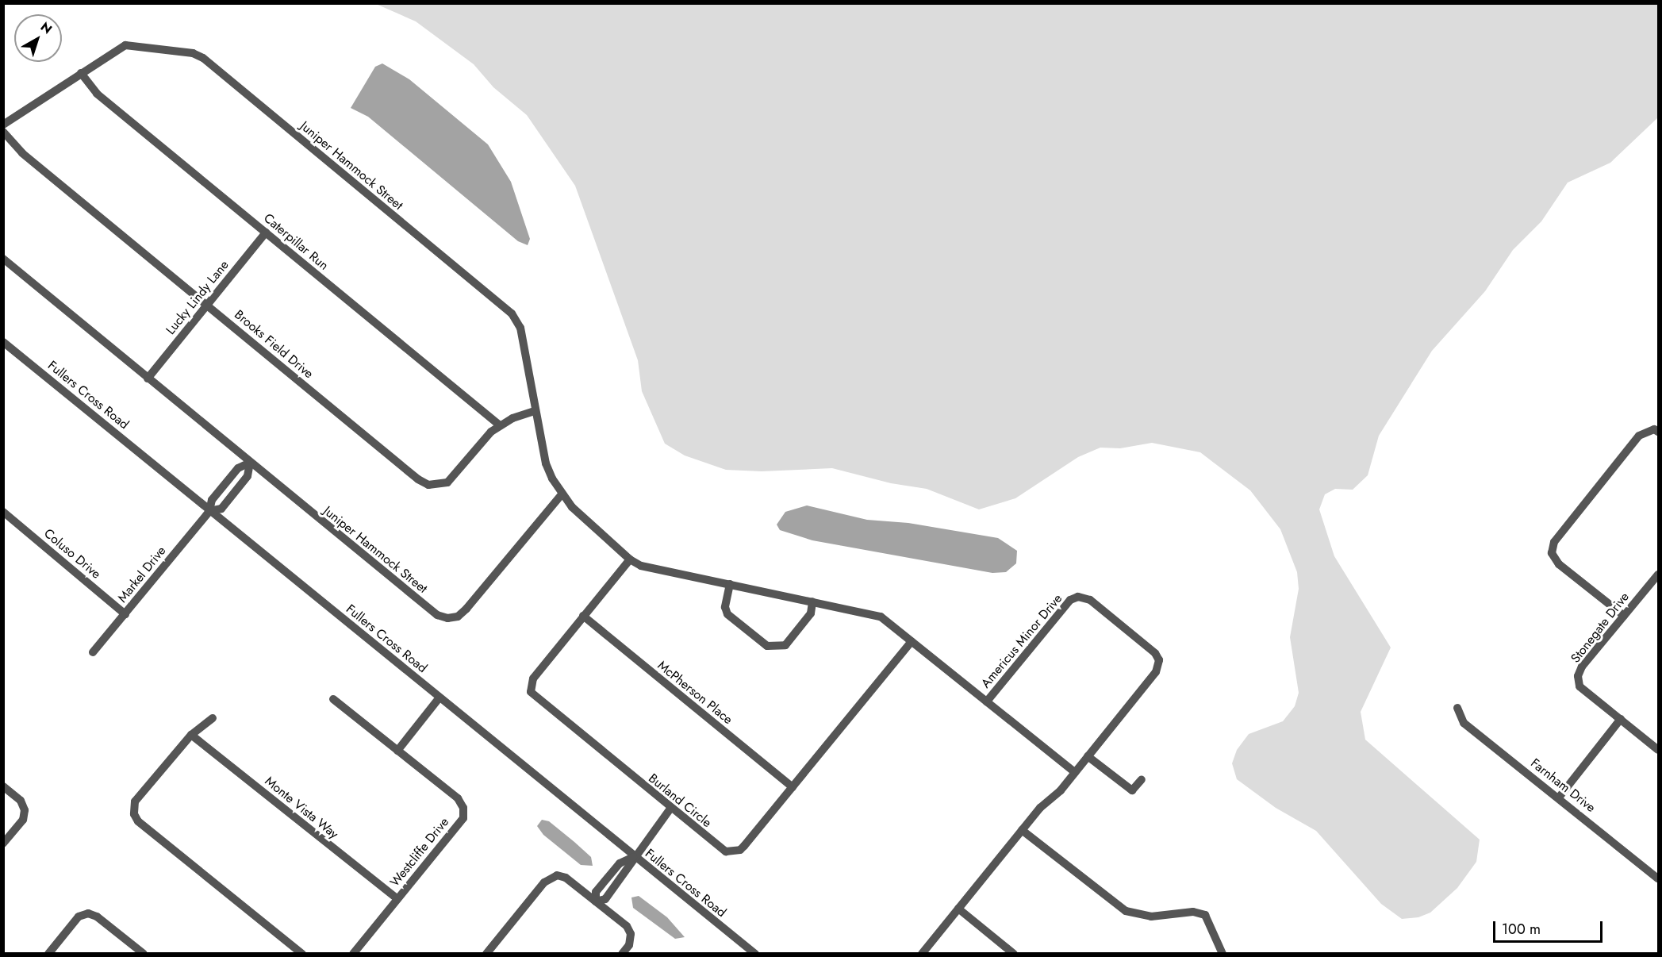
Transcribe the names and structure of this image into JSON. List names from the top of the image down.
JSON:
{
  "streets": {
    "street": [
      "Juniper Hammock Street",
      "Caterpillar Run",
      "Lucky Lindy Lane",
      "Brooks Field Drive",
      "Fullers Cross Road",
      "Coluso Drive",
      "Markel Drive",
      "Stonegate Drive",
      "Americus Minor Drive",
      "McPherson Place",
      "Farnham Drive",
      "Burland Circle",
      "Monte Vista Way",
      "Westcliffe Drive"
    ]
  },
  "crossings": [
    ["Juniper Hammock Street", "Caterpillar Run"],
    ["Juniper Hammock Street", "Lucky Lindy Lane"],
    ["Juniper Hammock Street", "Brooks Field Drive"],
    ["Juniper Hammock Street", "Americus Minor Drive"],
    ["Juniper Hammock Street", "Burland Circle"],
    ["Caterpillar Run", "Lucky Lindy Lane"],
    ["Caterpillar Run", "Brooks Field Drive"],
    ["Lucky Lindy Lane", "Brooks Field Drive"],
    ["Fullers Cross Road", "Markel Drive"],
    ["Coluso Drive", "Markel Drive"],
    ["McPherson Place", "Burland Circle"],
    ["Monte Vista Way", "Westcliffe Drive"]
  ],
  "scale_bar": "100 m",
  "north": "top right"
}
